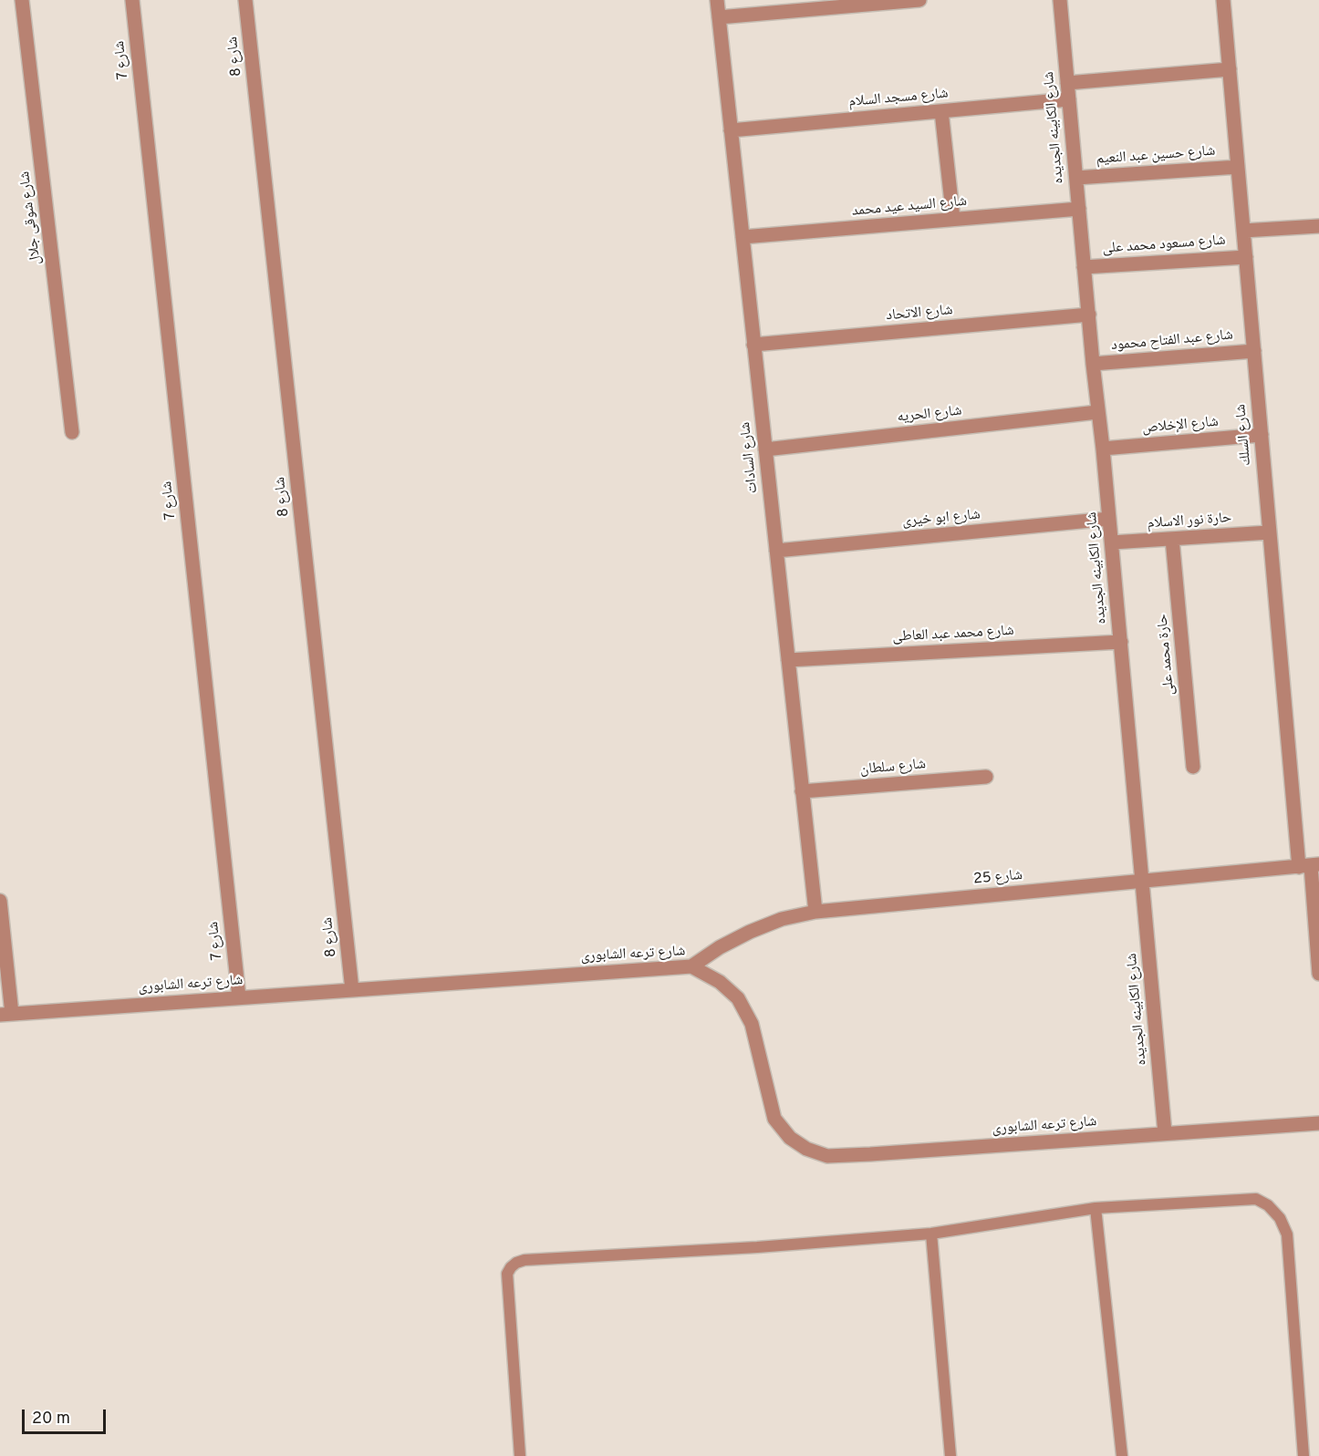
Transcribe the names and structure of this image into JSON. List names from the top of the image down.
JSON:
{
  "streets": {
    "street": [
      "شارع 8",
      "شارع 7",
      "شارع مسجد السلام",
      "شارع الكابينه الجديده",
      "شارع حسين عبد النعيم",
      "شارع السيد عيد محمد",
      "شارع شوقى جلال",
      "شارع مسعود محمد على",
      "شارع الاتحاد",
      "شارع عبد الفتاح محمود",
      "شارع الحريه",
      "شارع الإخلاص",
      "شارع السلك",
      "شارع السادات",
      "شارع ابو خيرى",
      "حارة نور الاسلام",
      "شارع محمد عبد العاطى",
      "حارة محمد على",
      "شارع سلطان",
      "شارع 25",
      "شارع ترعه الشابورى"
    ]
  },
  "crossings": [
    ["شارع 8", "شارع ترعه الشابورى"],
    ["شارع 7", "شارع ترعه الشابورى"],
    ["شارع مسجد السلام", "شارع الكابينه الجديده"],
    ["شارع مسجد السلام", "شارع السادات"],
    ["شارع الكابينه الجديده", "شارع حسين عبد النعيم"],
    ["شارع الكابينه الجديده", "شارع السيد عيد محمد"],
    ["شارع الكابينه الجديده", "شارع مسعود محمد على"],
    ["شارع الكابينه الجديده", "شارع الاتحاد"],
    ["شارع الكابينه الجديده", "شارع عبد الفتاح محمود"],
    ["شارع الكابينه الجديده", "شارع الحريه"],
    ["شارع الكابينه الجديده", "شارع الإخلاص"],
    ["شارع الكابينه الجديده", "شارع ابو خيرى"],
    ["شارع الكابينه الجديده", "حارة نور الاسلام"],
    ["شارع الكابينه الجديده", "شارع محمد عبد العاطى"],
    ["شارع الكابينه الجديده", "شارع 25"],
    ["شارع الكابينه الجديده", "شارع ترعه الشابورى"],
    ["شارع حسين عبد النعيم", "شارع السلك"],
    ["شارع السيد عيد محمد", "شارع السادات"],
    ["شارع مسعود محمد على", "شارع السلك"],
    ["شارع الاتحاد", "شارع السادات"],
    ["شارع عبد الفتاح محمود", "شارع السلك"],
    ["شارع الحريه", "شارع السادات"],
    ["شارع الإخلاص", "شارع السلك"],
    ["شارع السلك", "حارة نور الاسلام"],
    ["شارع السلك", "شارع 25"],
    ["شارع السادات", "شارع ابو خيرى"],
    ["شارع السادات", "شارع محمد عبد العاطى"],
    ["شارع السادات", "شارع سلطان"],
    ["شارع السادات", "شارع 25"],
    ["حارة نور الاسلام", "حارة محمد على"],
    ["شارع 25", "شارع ترعه الشابورى"]
  ],
  "scale_bar": "20 m"
}
